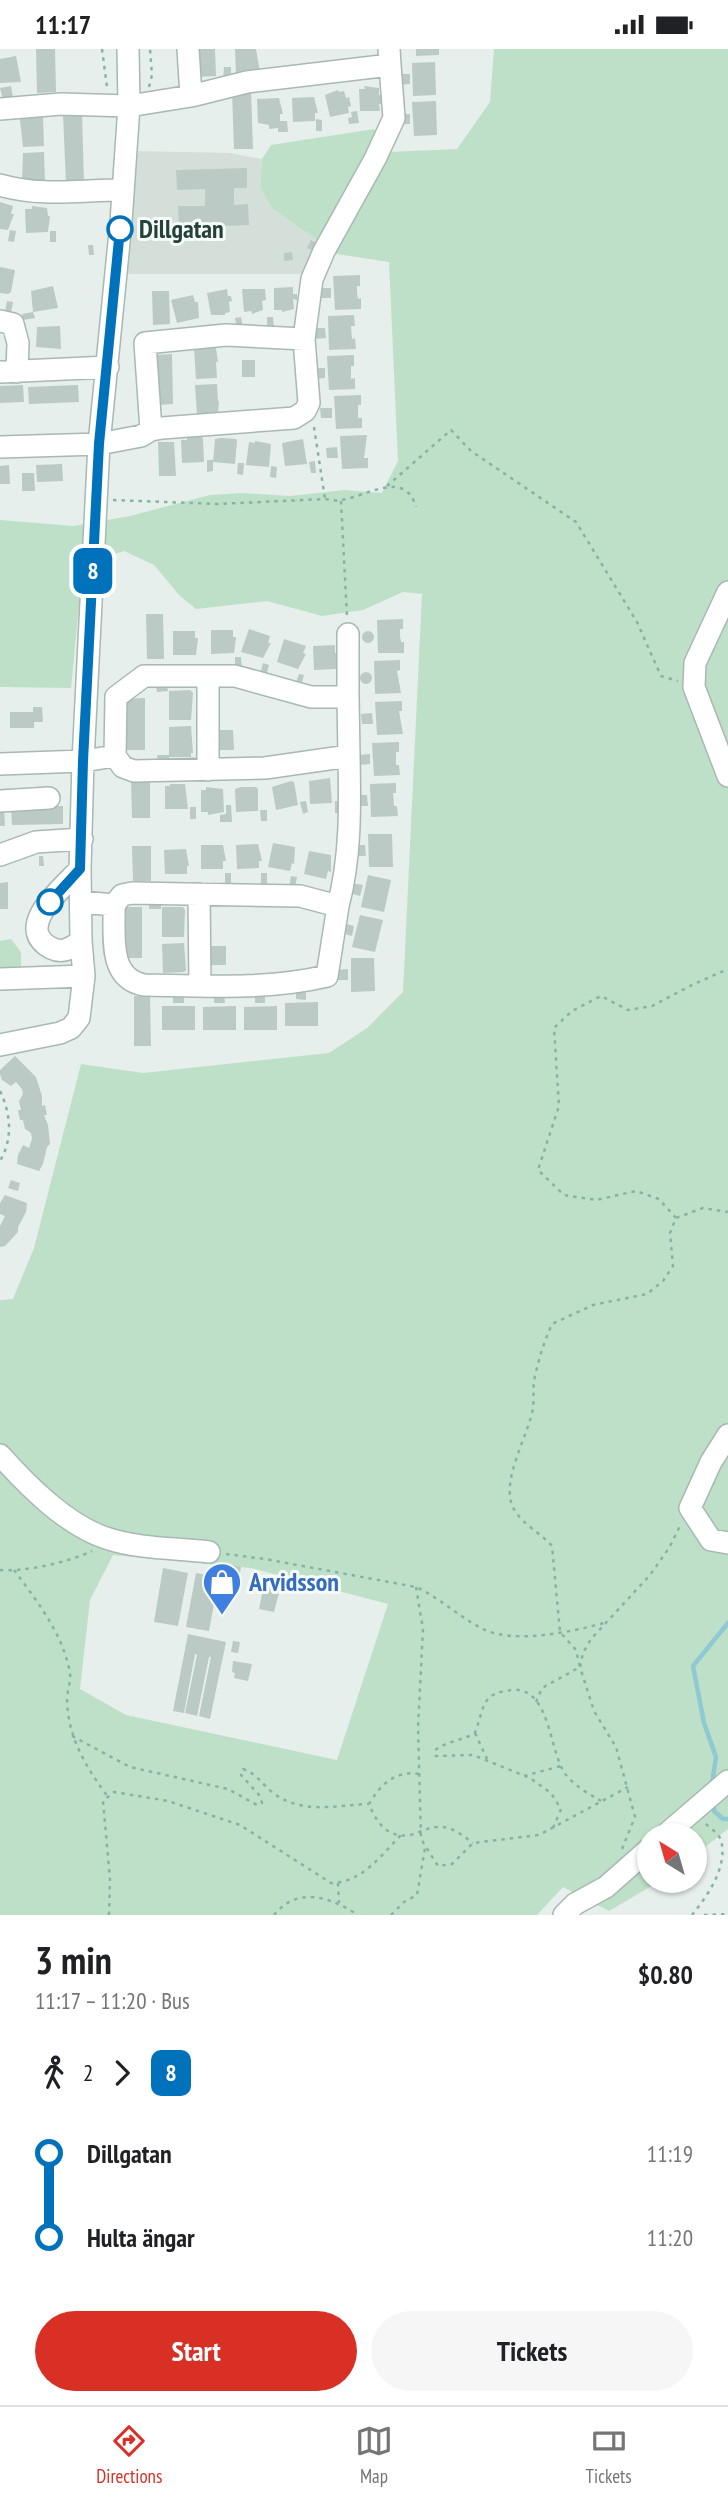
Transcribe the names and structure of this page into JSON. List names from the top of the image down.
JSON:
{
  "places": {
    "other": ["Dillgatan"],
    "shop": ["Arvidsson"]
  },
  "lines": ["bus line 8"],
  "north": "top left",
  "page": {
    "status": "11:17",
    "on_map": "8",
    "heading": ["3 min", "11:17 – 11:20 · Bus", "$0.80"],
    "legs": ["2", "8"],
    "list": [
      {
        "name": "Dillgatan",
        "value": "11:19"
      },
      {
        "name": "Hulta ängar",
        "value": "11:20"
      }
    ],
    "buttons": ["Start", "Tickets"],
    "tabs": ["Directions", "Map", "Tickets"]
  }
}
